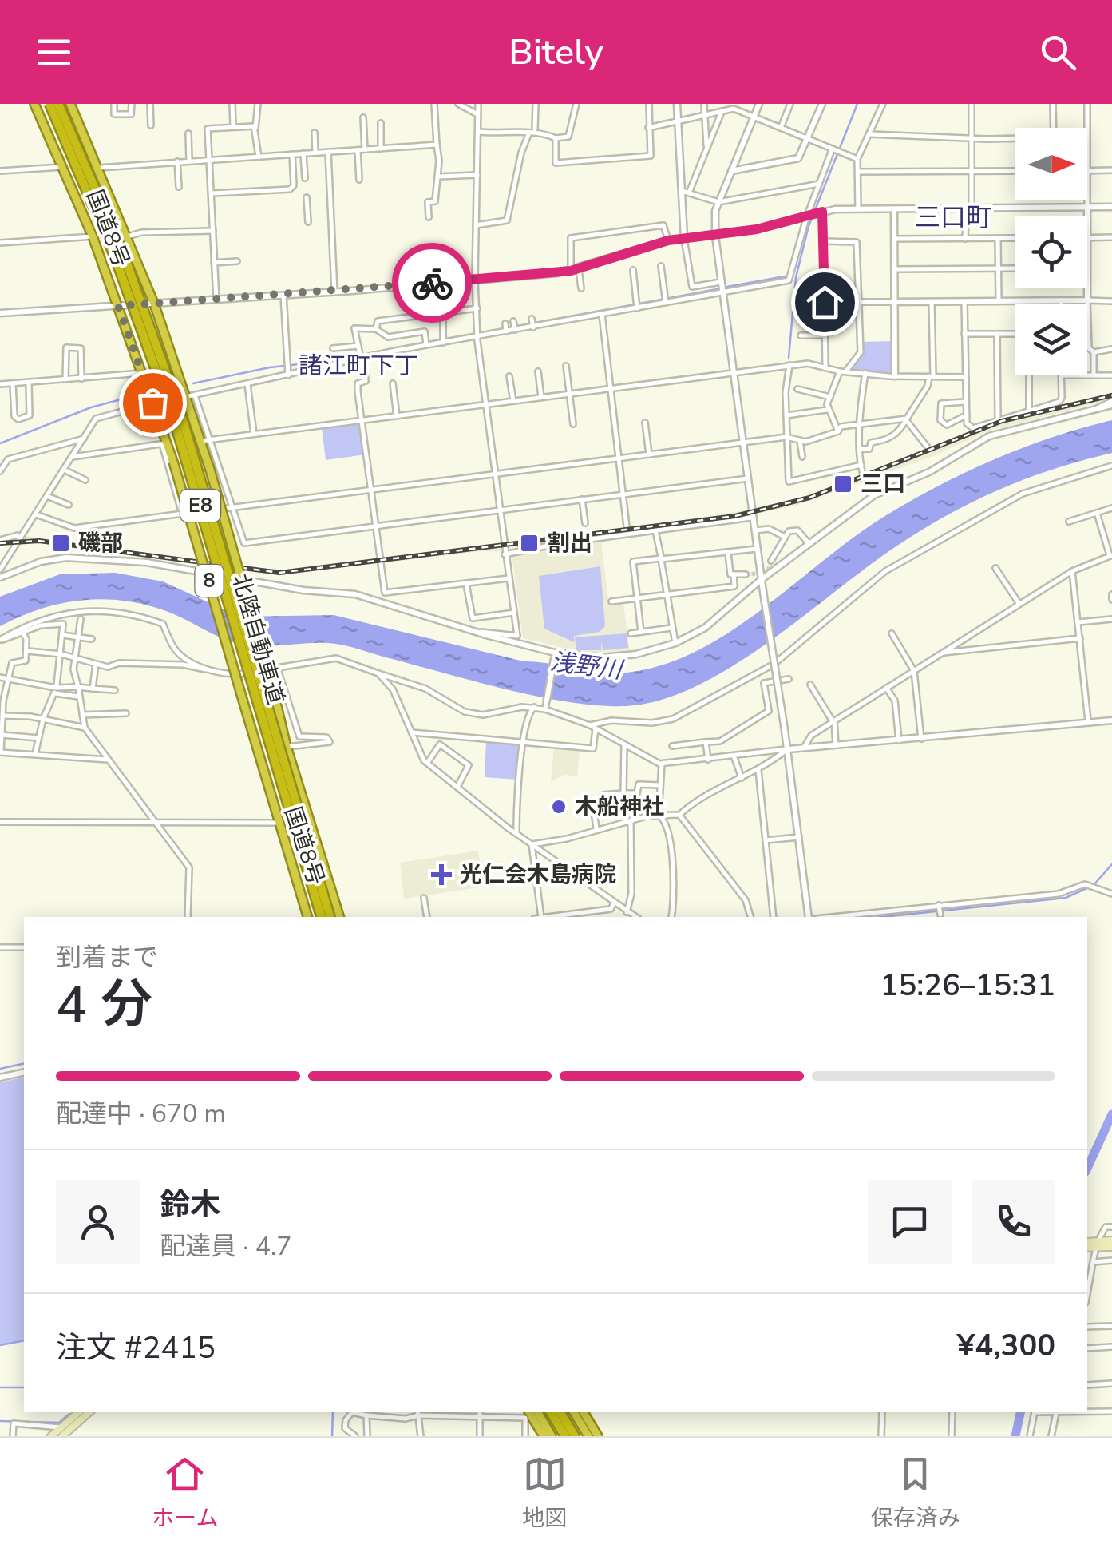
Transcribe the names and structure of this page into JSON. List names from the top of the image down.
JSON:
{
  "streets": {
    "highway": [
      "国道8号",
      "E8",
      "8",
      "北陸自動車道"
    ]
  },
  "districts": ["三口町", "諸江町下丁"],
  "water": ["浅野川"],
  "places": {
    "transit": ["三口", "磯部", "割出"],
    "other": ["木船神社"],
    "health": ["光仁会木島病院"]
  },
  "north": "right",
  "page": {
    "header": "Bitely",
    "heading": ["4 分", "到着まで", "15:26–15:31"],
    "panel": [
      "鈴木",
      "配達員 · 4.7",
      "注文 #2415",
      "¥4,300"
    ],
    "bar": "配達中 · 670 m",
    "tabs": ["ホーム", "地図", "保存済み"]
  }
}
